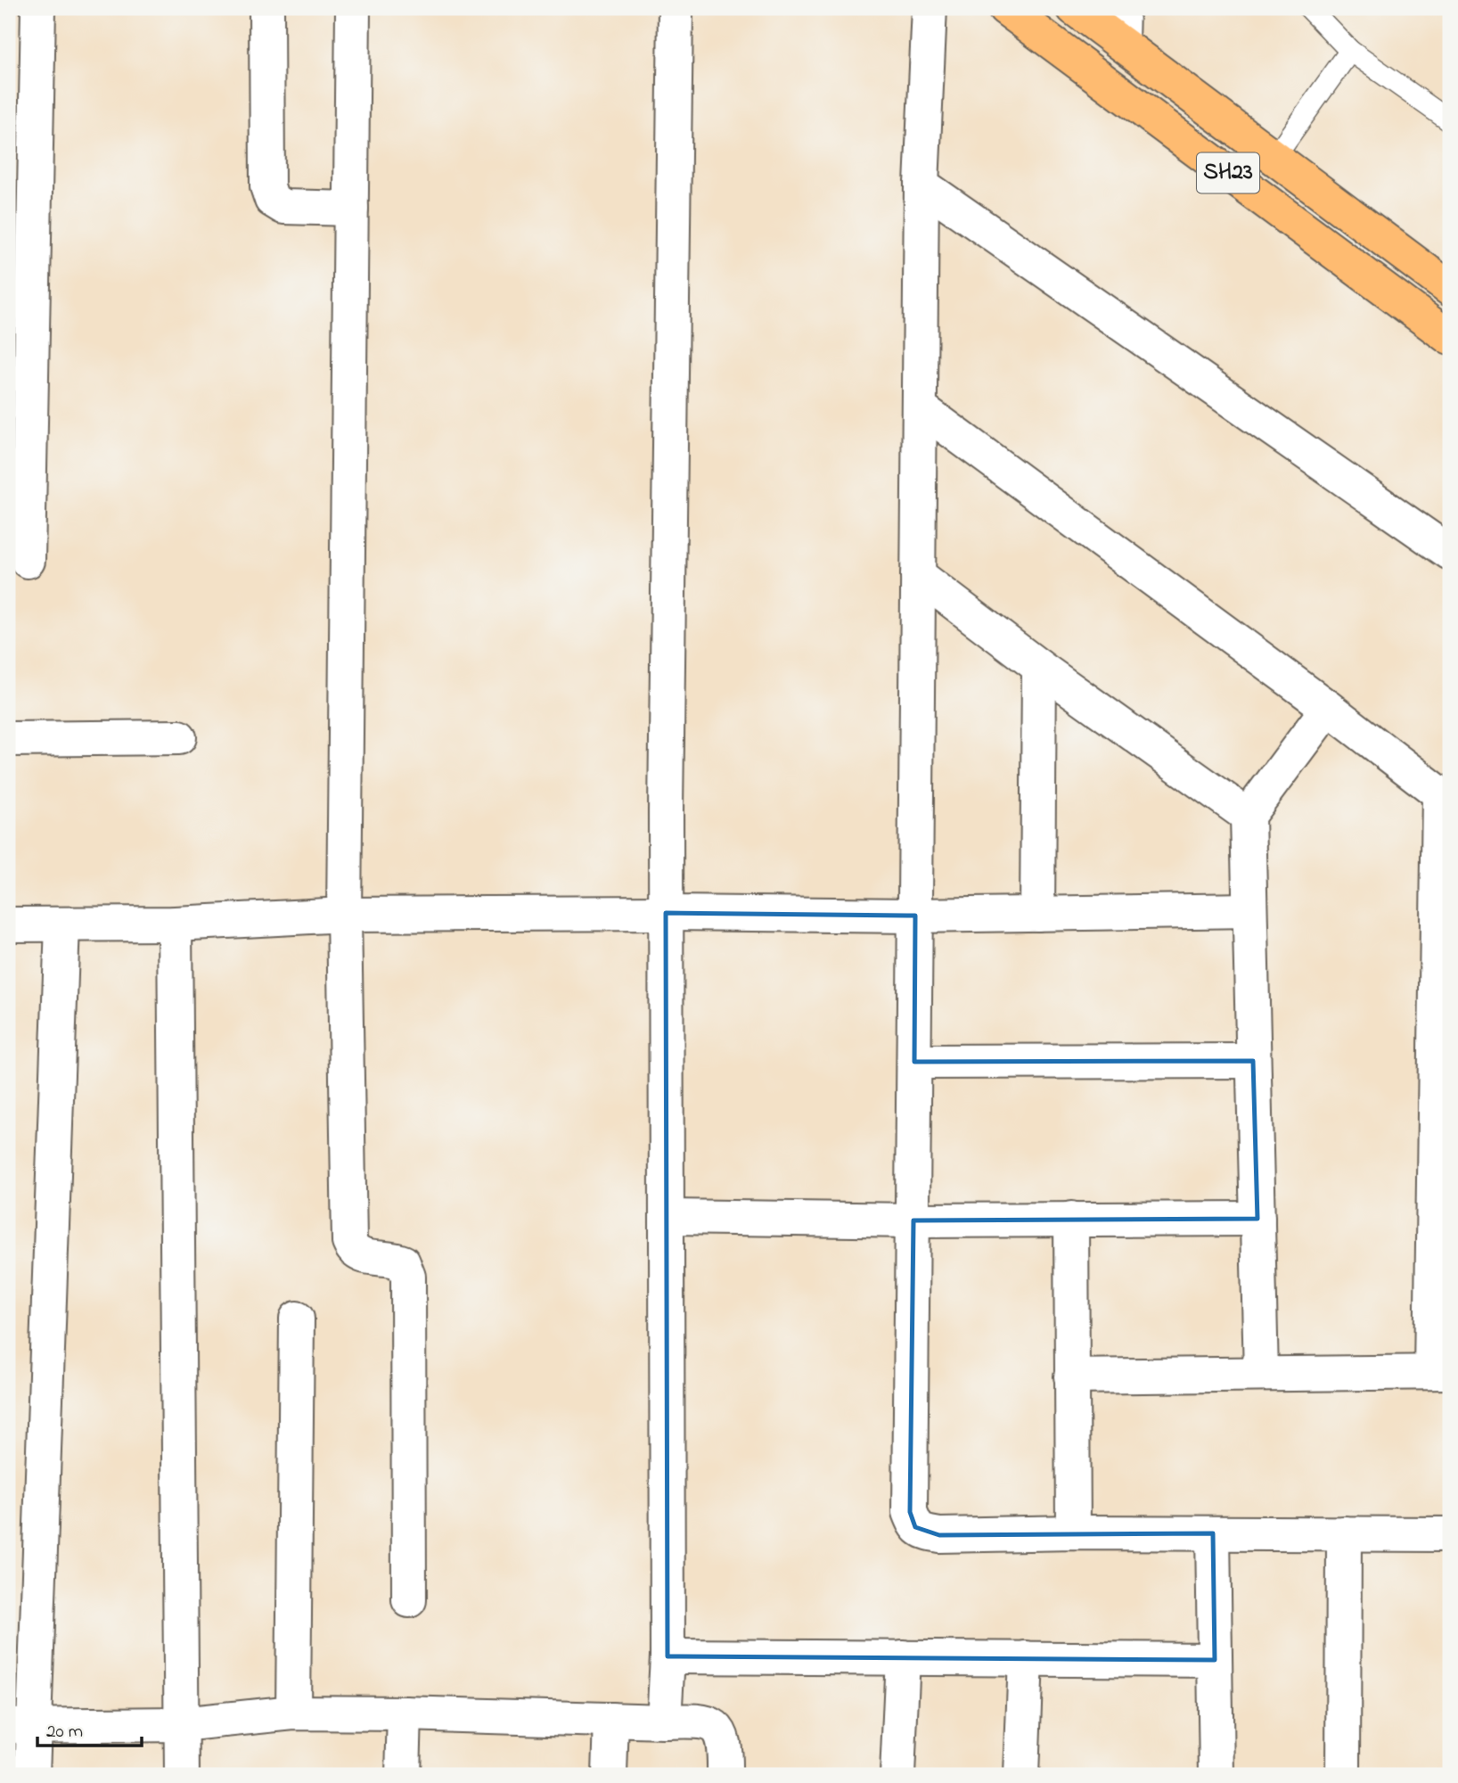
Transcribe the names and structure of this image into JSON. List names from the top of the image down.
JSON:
{
  "streets": {
    "main road": ["SH23"]
  },
  "scale_bar": "20 m"
}
